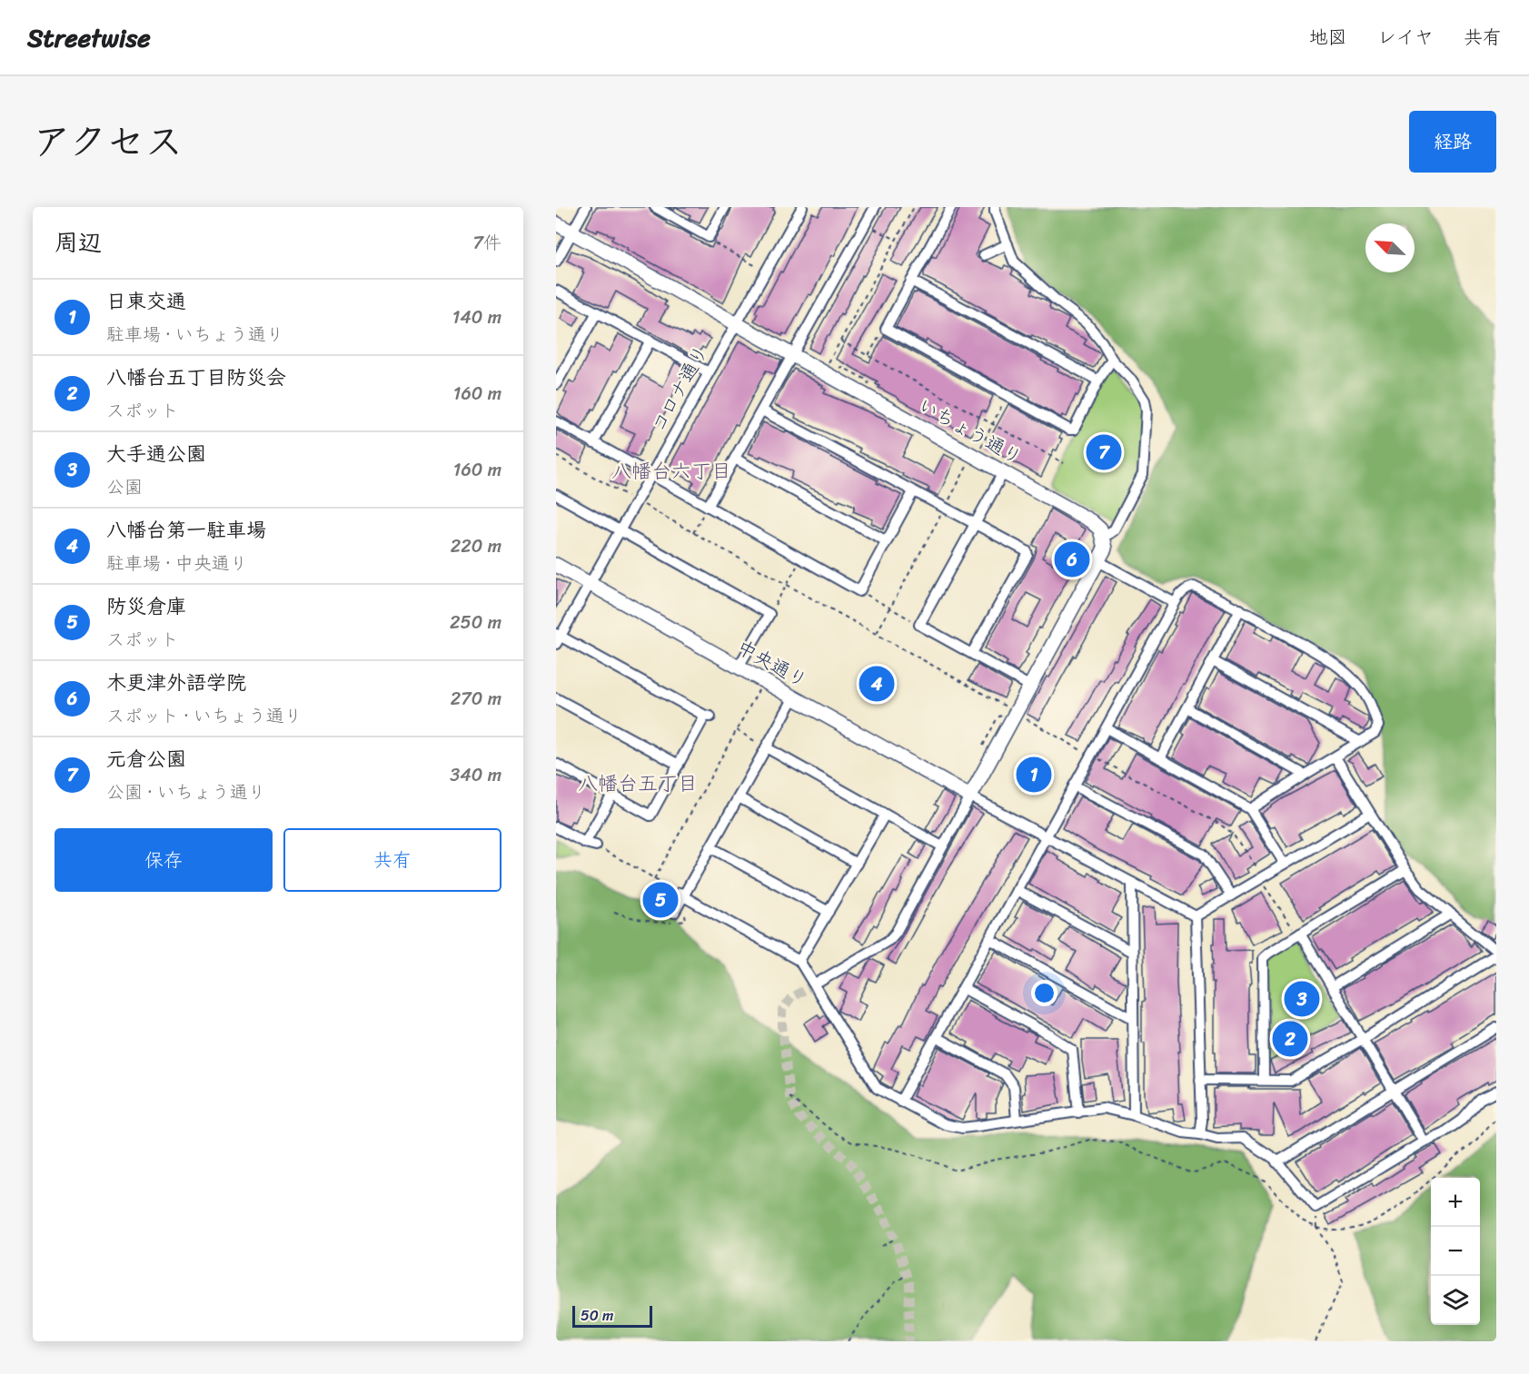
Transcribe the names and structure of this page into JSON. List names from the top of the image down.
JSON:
{
  "streets": {
    "street": ["コロナ通り", "いちょう通り", "中央通り"]
  },
  "crossings": [
    ["コロナ通り", "いちょう通り"],
    ["コロナ通り", "中央通り"]
  ],
  "districts": ["八幡台六丁目", "八幡台五丁目"],
  "scale_bar": "50 m",
  "north": "top left",
  "page": {
    "header": "Streetwise",
    "nav": ["地図", "レイヤ", "共有"],
    "title": "アクセス",
    "buttons": [
      "経路",
      ["保存", "共有"]
    ],
    "heading": ["周辺", "7件"],
    "list": [
      {
        "mark": "1",
        "name": "日東交通",
        "note": "駐車場 · いちょう通り",
        "value": "140 m"
      },
      {
        "mark": "2",
        "name": "八幡台五丁目防災会",
        "note": "スポット",
        "value": "160 m"
      },
      {
        "mark": "3",
        "name": "大手通公園",
        "note": "公園",
        "value": "160 m"
      },
      {
        "mark": "4",
        "name": "八幡台第一駐車場",
        "note": "駐車場 · 中央通り",
        "value": "220 m"
      },
      {
        "mark": "5",
        "name": "防災倉庫",
        "note": "スポット",
        "value": "250 m"
      },
      {
        "mark": "6",
        "name": "木更津外語学院",
        "note": "スポット · いちょう通り",
        "value": "270 m"
      },
      {
        "mark": "7",
        "name": "元倉公園",
        "note": "公園 · いちょう通り",
        "value": "340 m"
      }
    ],
    "pins": [
      "7",
      "6",
      "4",
      "1",
      "5",
      "3",
      "2"
    ],
    "map_buttons": ["+", "−"],
    "scale": "50 m"
  }
}
